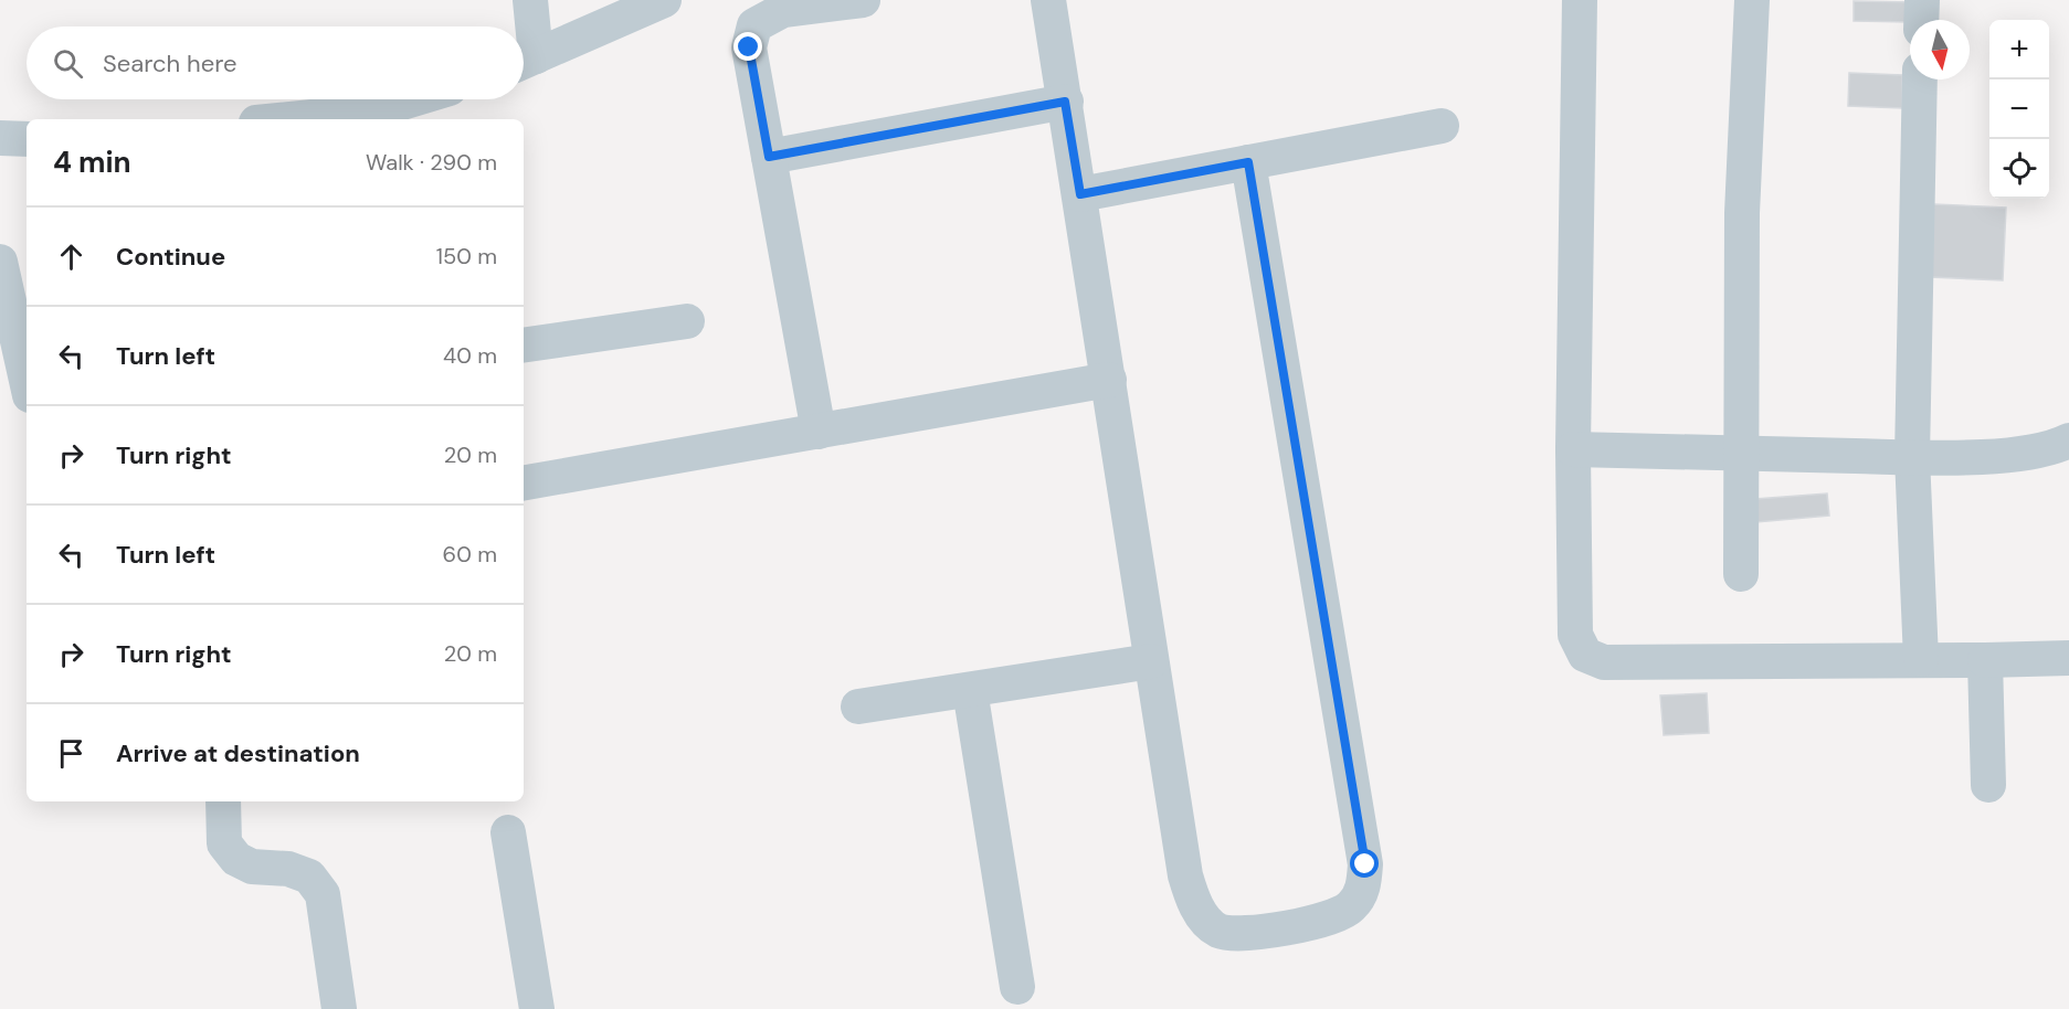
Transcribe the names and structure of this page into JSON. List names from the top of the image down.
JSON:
{
  "north": "bottom",
  "page": {
    "map_buttons": ["+", "−"],
    "search": "Search here",
    "heading": ["4 min", "Walk · 290 m"],
    "list": [
      ["Continue", "150 m"],
      ["Turn left", "40 m"],
      ["Turn right", "20 m"],
      ["Turn left", "60 m"],
      ["Turn right", "20 m"],
      "Arrive at destination"
    ]
  }
}
